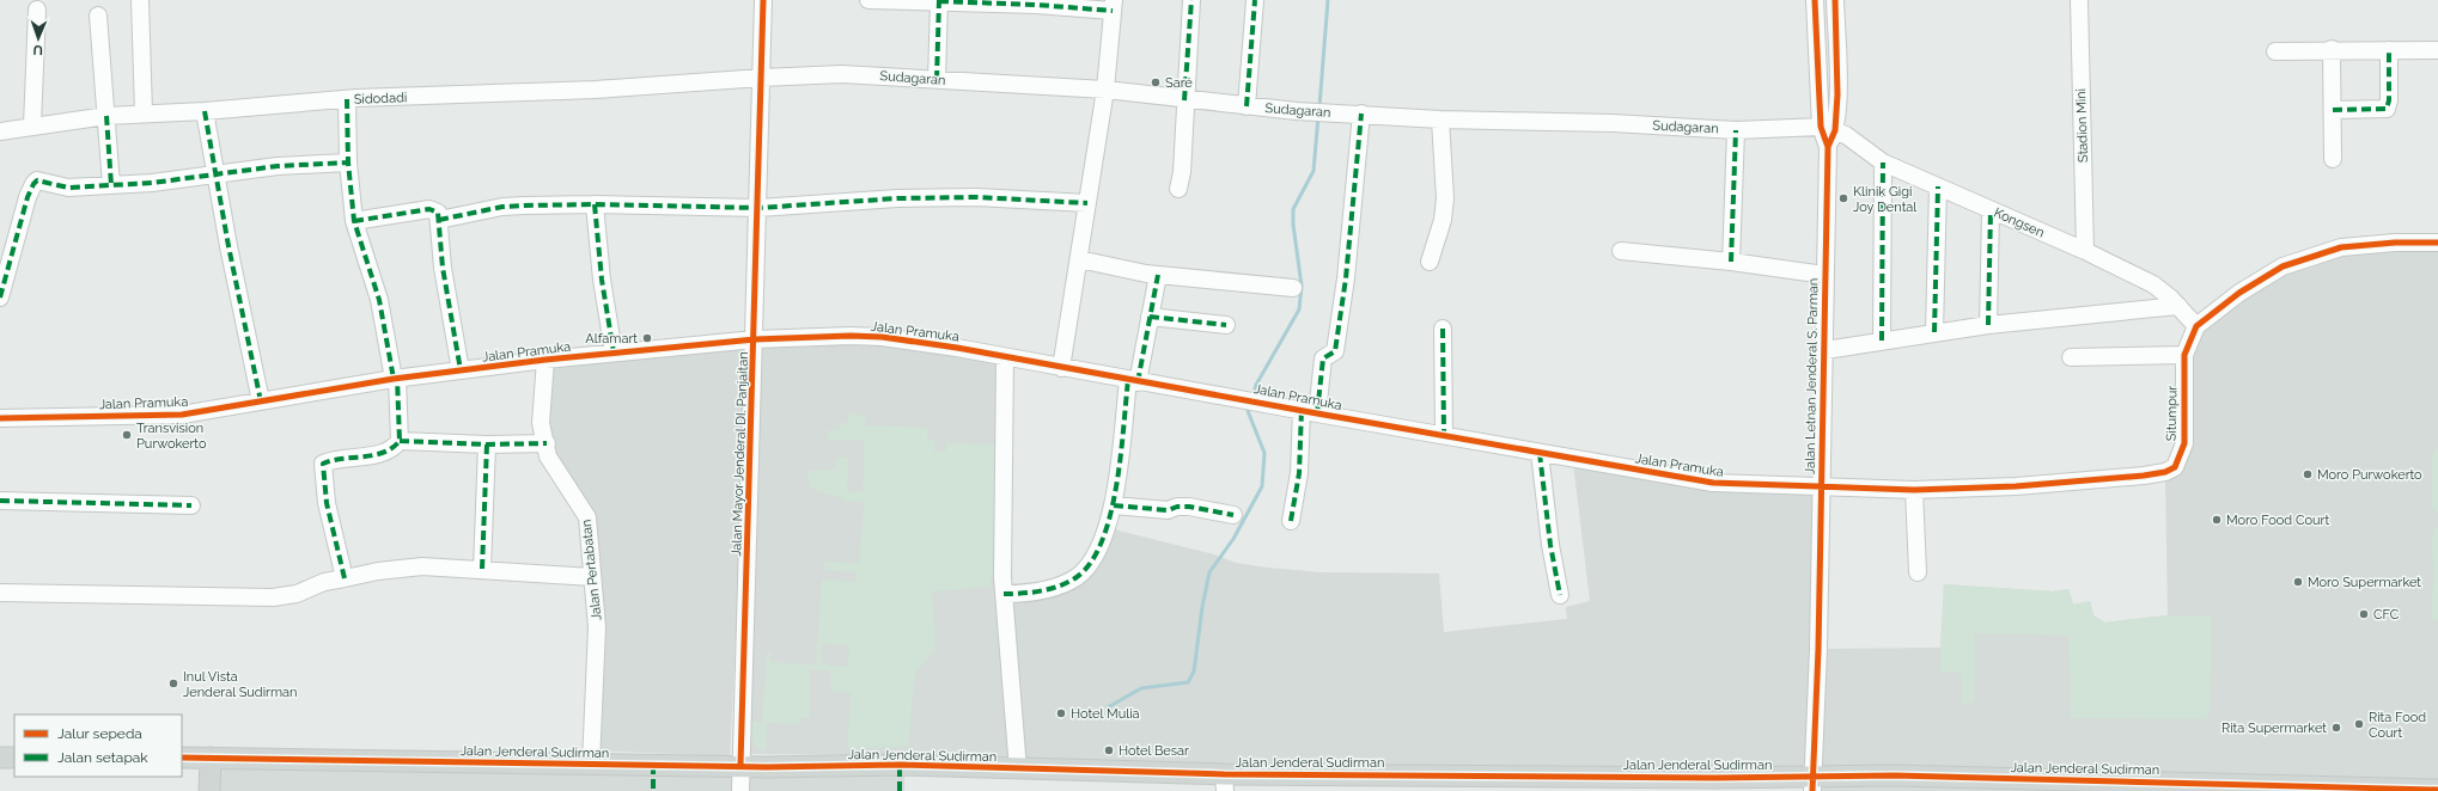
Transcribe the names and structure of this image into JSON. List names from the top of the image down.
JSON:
{
  "streets": {
    "main road": ["Jalan Jenderal Sudirman"],
    "street": [
      "Sudagaran",
      "Sidodadi",
      "Stadion Mini",
      "Kongsen",
      "Jalan Pramuka",
      "Jalan Letnan Jenderal S. Parman",
      "Situmpur",
      "Jalan Mayor Jenderal DI. Panjaitan",
      "Jalan Pertabatan"
    ]
  },
  "crossings": [
    ["Sudagaran", "Sidodadi"],
    ["Sudagaran", "Kongsen"],
    ["Sudagaran", "Jalan Letnan Jenderal S. Parman"],
    ["Sudagaran", "Jalan Mayor Jenderal DI. Panjaitan"],
    ["Sidodadi", "Jalan Mayor Jenderal DI. Panjaitan"],
    ["Stadion Mini", "Kongsen"],
    ["Kongsen", "Jalan Letnan Jenderal S. Parman"],
    ["Kongsen", "Situmpur"],
    ["Jalan Pramuka", "Jalan Letnan Jenderal S. Parman"],
    ["Jalan Pramuka", "Situmpur"],
    ["Jalan Pramuka", "Jalan Mayor Jenderal DI. Panjaitan"],
    ["Jalan Pramuka", "Jalan Pertabatan"],
    ["Jalan Letnan Jenderal S. Parman", "Situmpur"],
    ["Jalan Letnan Jenderal S. Parman", "Jalan Jenderal Sudirman"],
    ["Jalan Mayor Jenderal DI. Panjaitan", "Jalan Jenderal Sudirman"],
    ["Jalan Pertabatan", "Jalan Jenderal Sudirman"]
  ],
  "places": [
    "Saré",
    "Klinik Gigi Joy Dental",
    "Alfamart",
    "Transvision Purwokerto",
    "Moro Purwokerto",
    "Moro Food Court",
    "Moro Supermarket",
    "CFC",
    "Inul Vista Jenderal Sudirman",
    "Hotel Mulia",
    "Rita Food Court",
    "Rita Supermarket",
    "Hotel Besar"
  ],
  "legend": ["Jalur sepeda", "Jalan setapak"],
  "north": "bottom"
}
